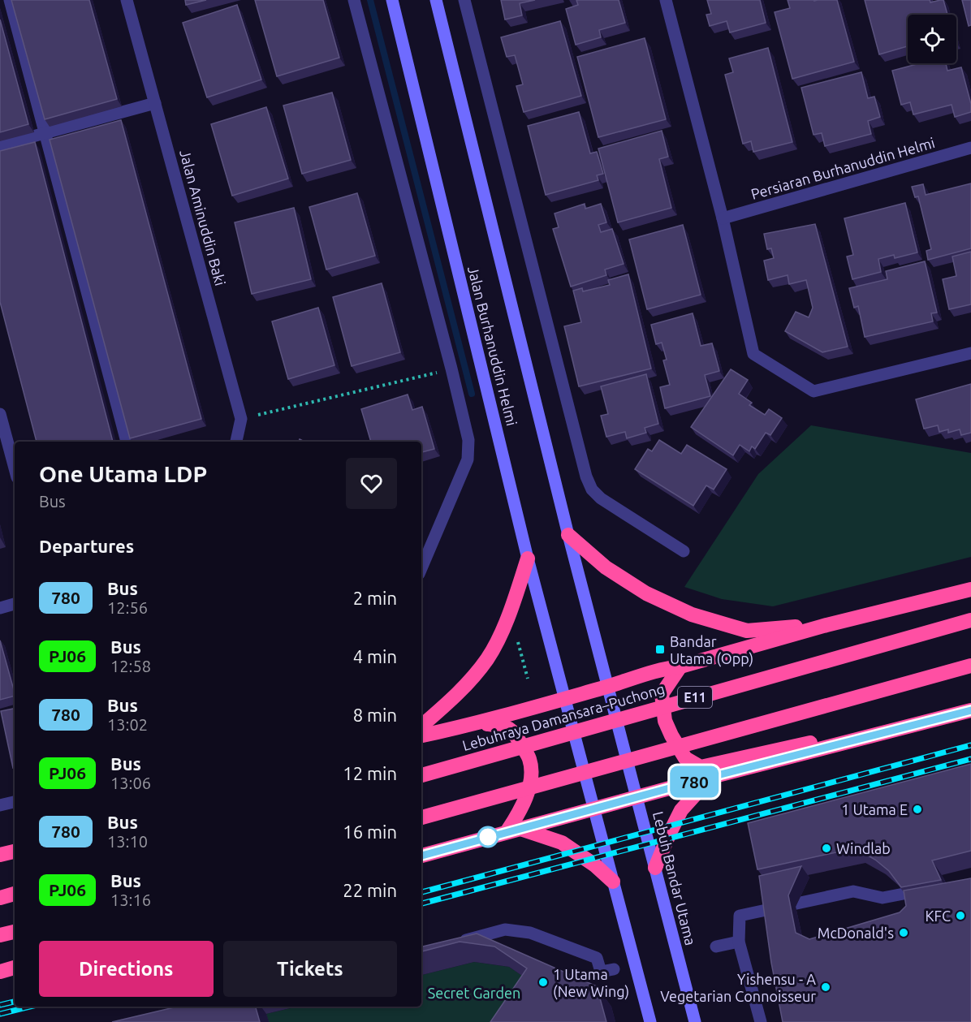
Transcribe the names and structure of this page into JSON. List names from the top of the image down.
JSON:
{
  "streets": {
    "highway": ["E11", "Lebuhraya Damansara–Puchong"],
    "main road": ["Jalan Burhanuddin Helmi", "Lebuh Bandar Utama"],
    "street": ["Persiaran Burhanuddin Helmi", "Jalan Aminuddin Baki"]
  },
  "crossings": [
    ["Jalan Burhanuddin Helmi", "Lebuh Bandar Utama"]
  ],
  "parks": ["Secret Garden"],
  "places": {
    "transit": ["Bandar Utama (Opp)"],
    "other": [
      "1 Utama E",
      "Windlab",
      "KFC",
      "McDonald's",
      "1 Utama (New Wing)",
      "Yishensu - A Vegetarian Connoisseur"
    ]
  },
  "lines": ["bus line 780"],
  "page": {
    "on_map": "780",
    "heading": [
      ["One Utama LDP", "Bus"],
      "Departures"
    ],
    "list": [
      {
        "mark": "780",
        "name": "Bus",
        "note": "12:56",
        "value": "2 min"
      },
      {
        "mark": "PJ06",
        "name": "Bus",
        "note": "12:58",
        "value": "4 min"
      },
      {
        "mark": "780",
        "name": "Bus",
        "note": "13:02",
        "value": "8 min"
      },
      {
        "mark": "PJ06",
        "name": "Bus",
        "note": "13:06",
        "value": "12 min"
      },
      {
        "mark": "780",
        "name": "Bus",
        "note": "13:10",
        "value": "16 min"
      },
      {
        "mark": "PJ06",
        "name": "Bus",
        "note": "13:16",
        "value": "22 min"
      }
    ],
    "buttons": ["Directions", "Tickets"]
  }
}
